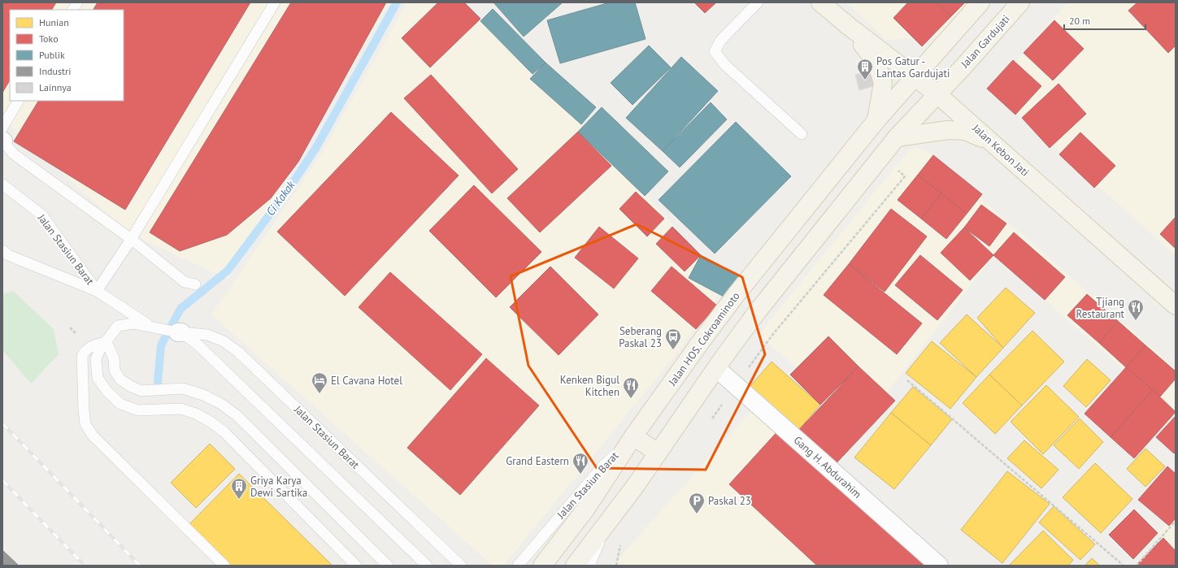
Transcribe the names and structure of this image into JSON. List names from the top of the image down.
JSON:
{
  "streets": {
    "main road": ["Jalan Gardujati", "Jalan Kebon Jati", "Jalan HOS. Cokroaminoto"],
    "street": ["Gang H. Abdurahim"],
    "lane": ["Jalan Stasiun Barat"]
  },
  "crossings": [
    ["Jalan Gardujati", "Jalan Kebon Jati"],
    ["Jalan Kebon Jati", "Jalan HOS. Cokroaminoto"],
    ["Jalan Stasiun Barat", "Jalan HOS. Cokroaminoto"]
  ],
  "water": ["Ci Kakak"],
  "places": {
    "building": ["Pos Gatur - Lantas Gardujati", "Griya Karya Dewi Sartika"],
    "restaurant": ["Tjiang Restaurant", "Kenken Bigul Kitchen", "Grand Eastern"],
    "bus stop": ["Seberang Paskal 23"],
    "hotel": ["El Cavana Hotel"],
    "parking": ["Paskal 23"]
  },
  "legend": [
    "Hunian",
    "Toko",
    "Publik",
    "Industri",
    "Lainnya"
  ],
  "scale_bar": "20 m"
}
